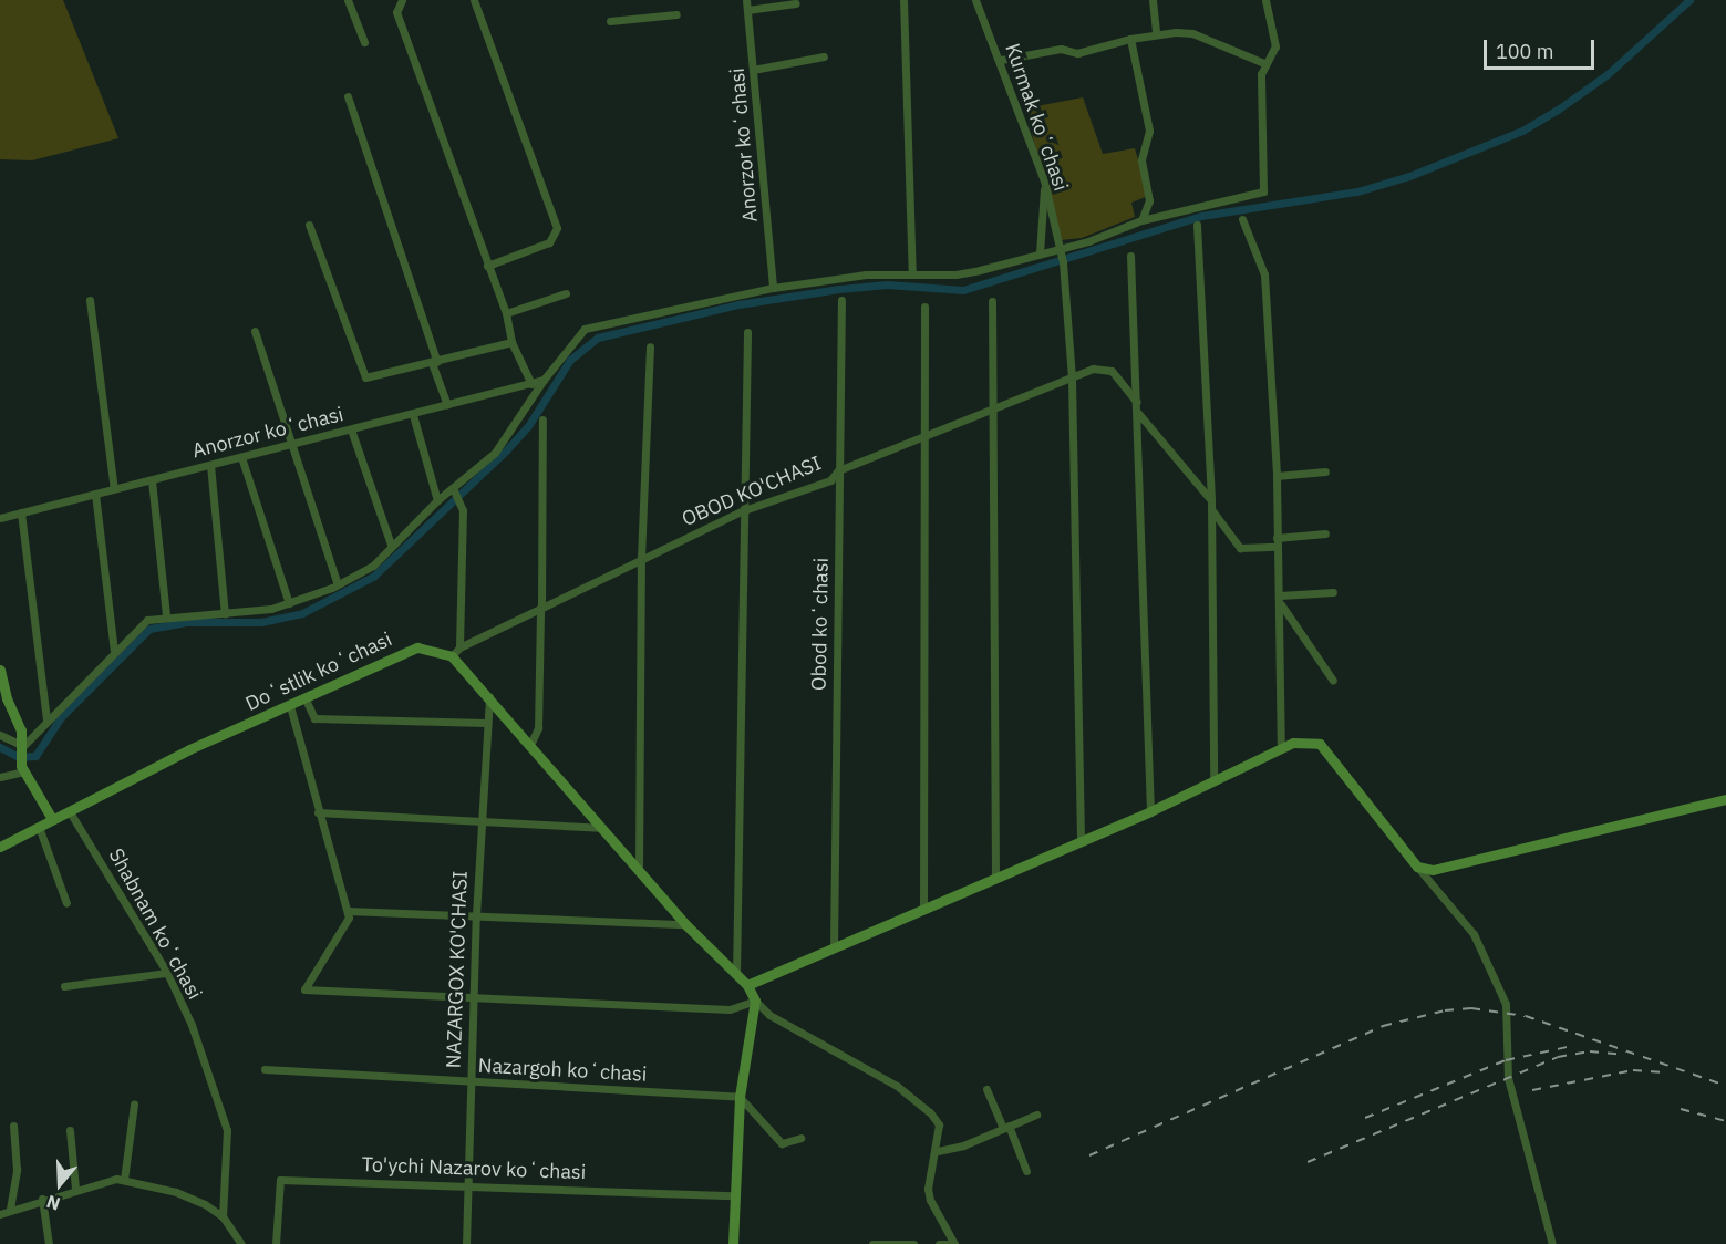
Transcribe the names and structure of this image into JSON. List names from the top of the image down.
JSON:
{
  "streets": {
    "street": [
      "Kurmak koʻchasi",
      "Anorzor koʻchasi",
      "OBOD KO'CHASI",
      "Obod koʻchasi",
      "Doʻstlik koʻchasi",
      "Shabnam koʻchasi",
      "NAZARGOX KO'CHASI",
      "Nazargoh koʻchasi",
      "To'ychi Nazarov koʻchasi"
    ]
  },
  "crossings": [
    ["OBOD KO'CHASI", "Obod koʻchasi"],
    ["OBOD KO'CHASI", "Doʻstlik koʻchasi"],
    ["Doʻstlik koʻchasi", "Shabnam koʻchasi"],
    ["NAZARGOX KO'CHASI", "Nazargoh koʻchasi"],
    ["NAZARGOX KO'CHASI", "To'ychi Nazarov koʻchasi"]
  ],
  "scale_bar": "100 m",
  "north": "bottom"
}
